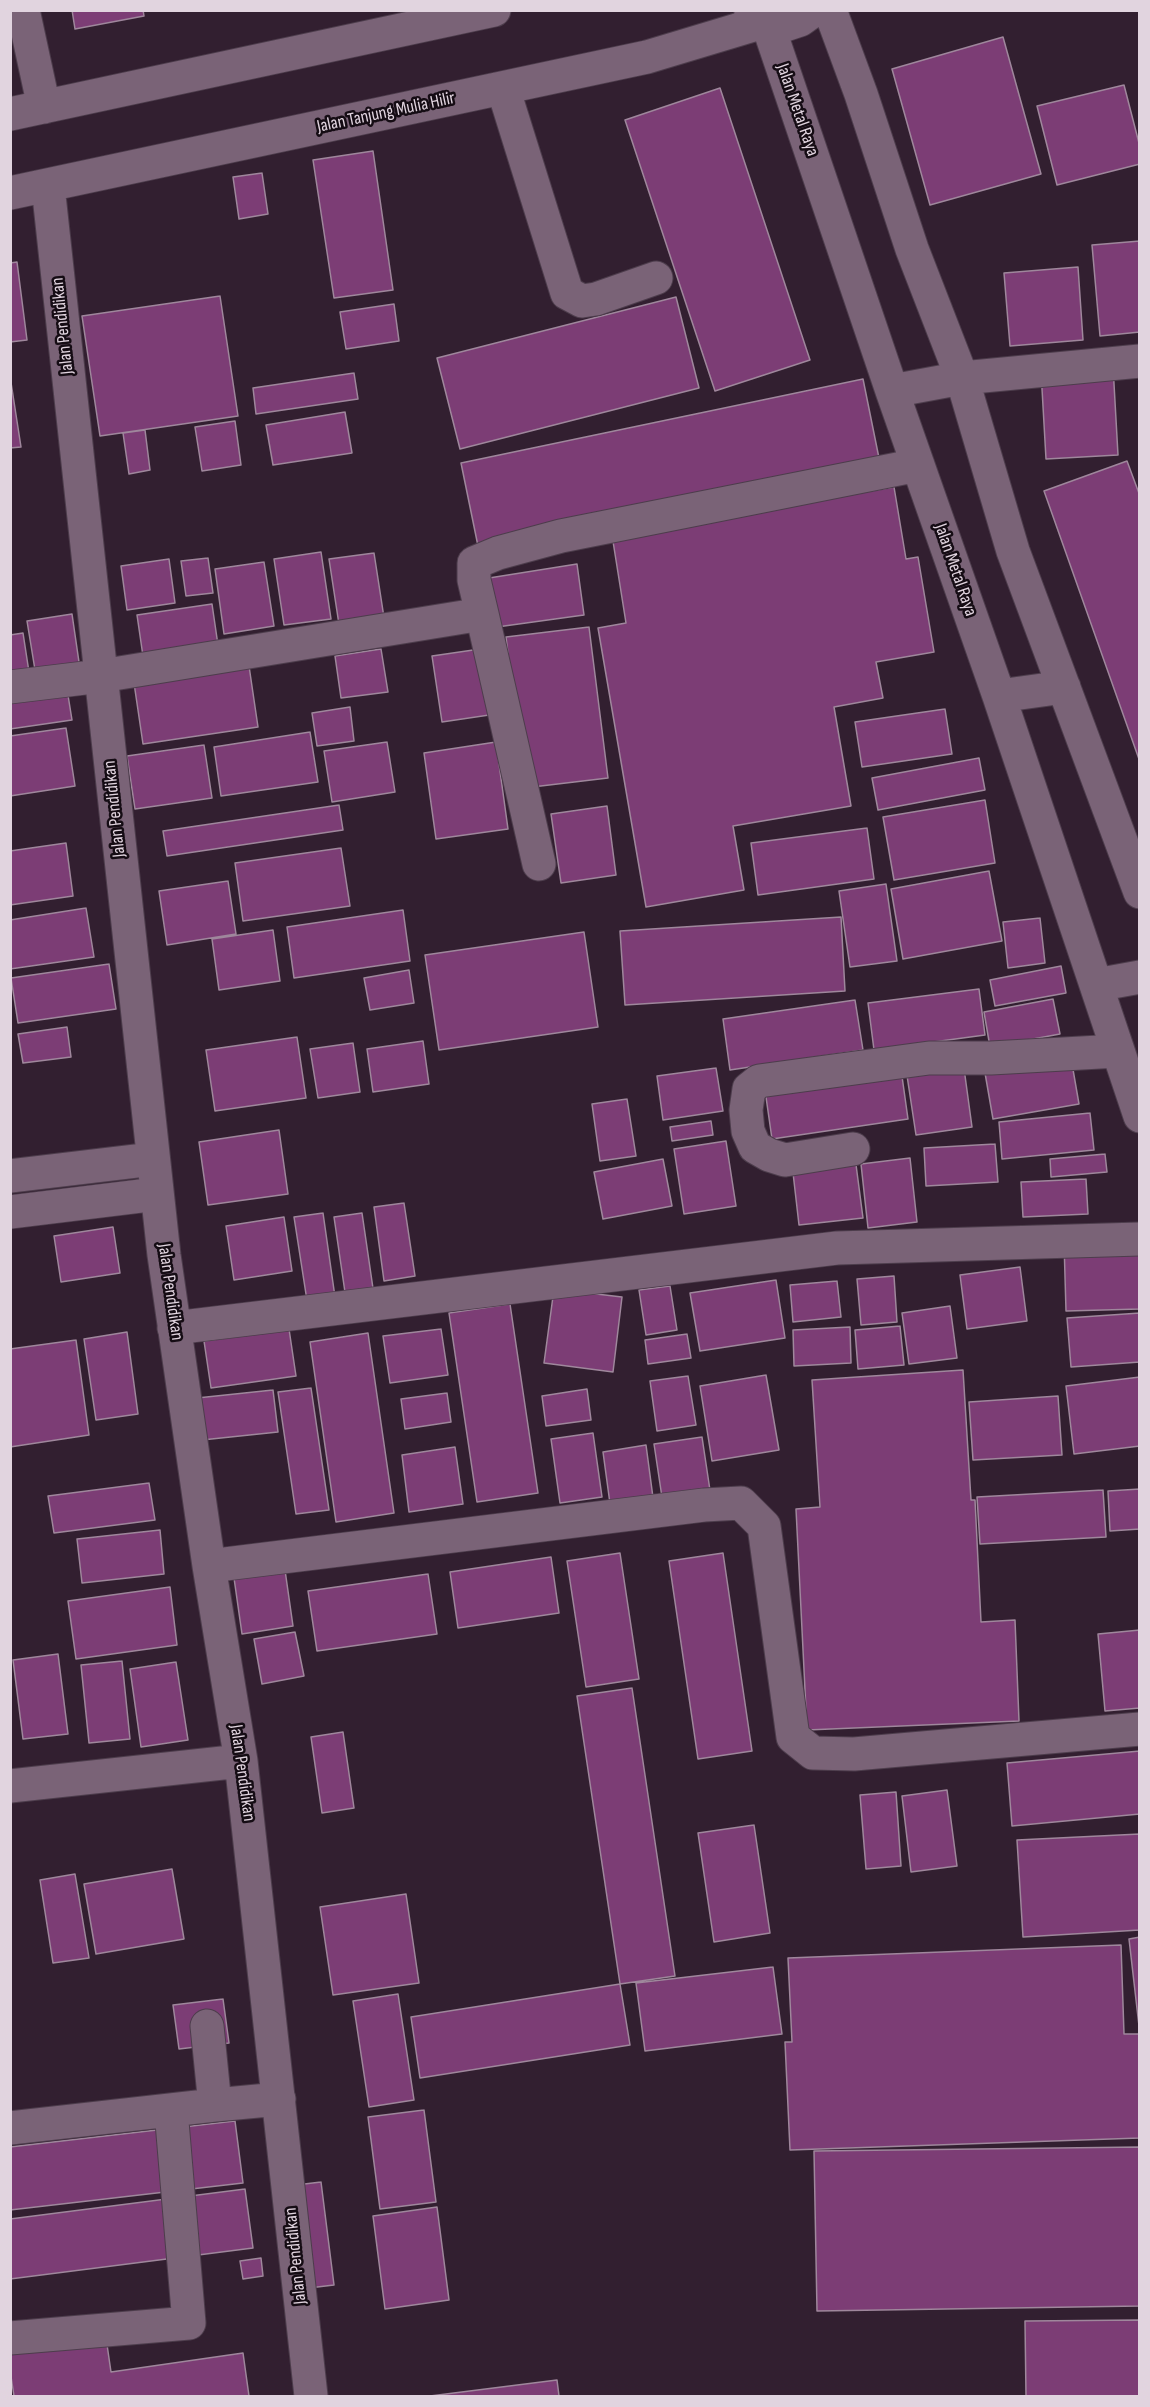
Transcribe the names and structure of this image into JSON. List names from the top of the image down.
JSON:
{
  "streets": {
    "street": ["Jalan Metal Raya", "Jalan Tanjung Mulia Hilir", "Jalan Pendidikan"]
  },
  "crossings": [
    ["Jalan Metal Raya", "Jalan Tanjung Mulia Hilir"],
    ["Jalan Tanjung Mulia Hilir", "Jalan Pendidikan"]
  ]
}
